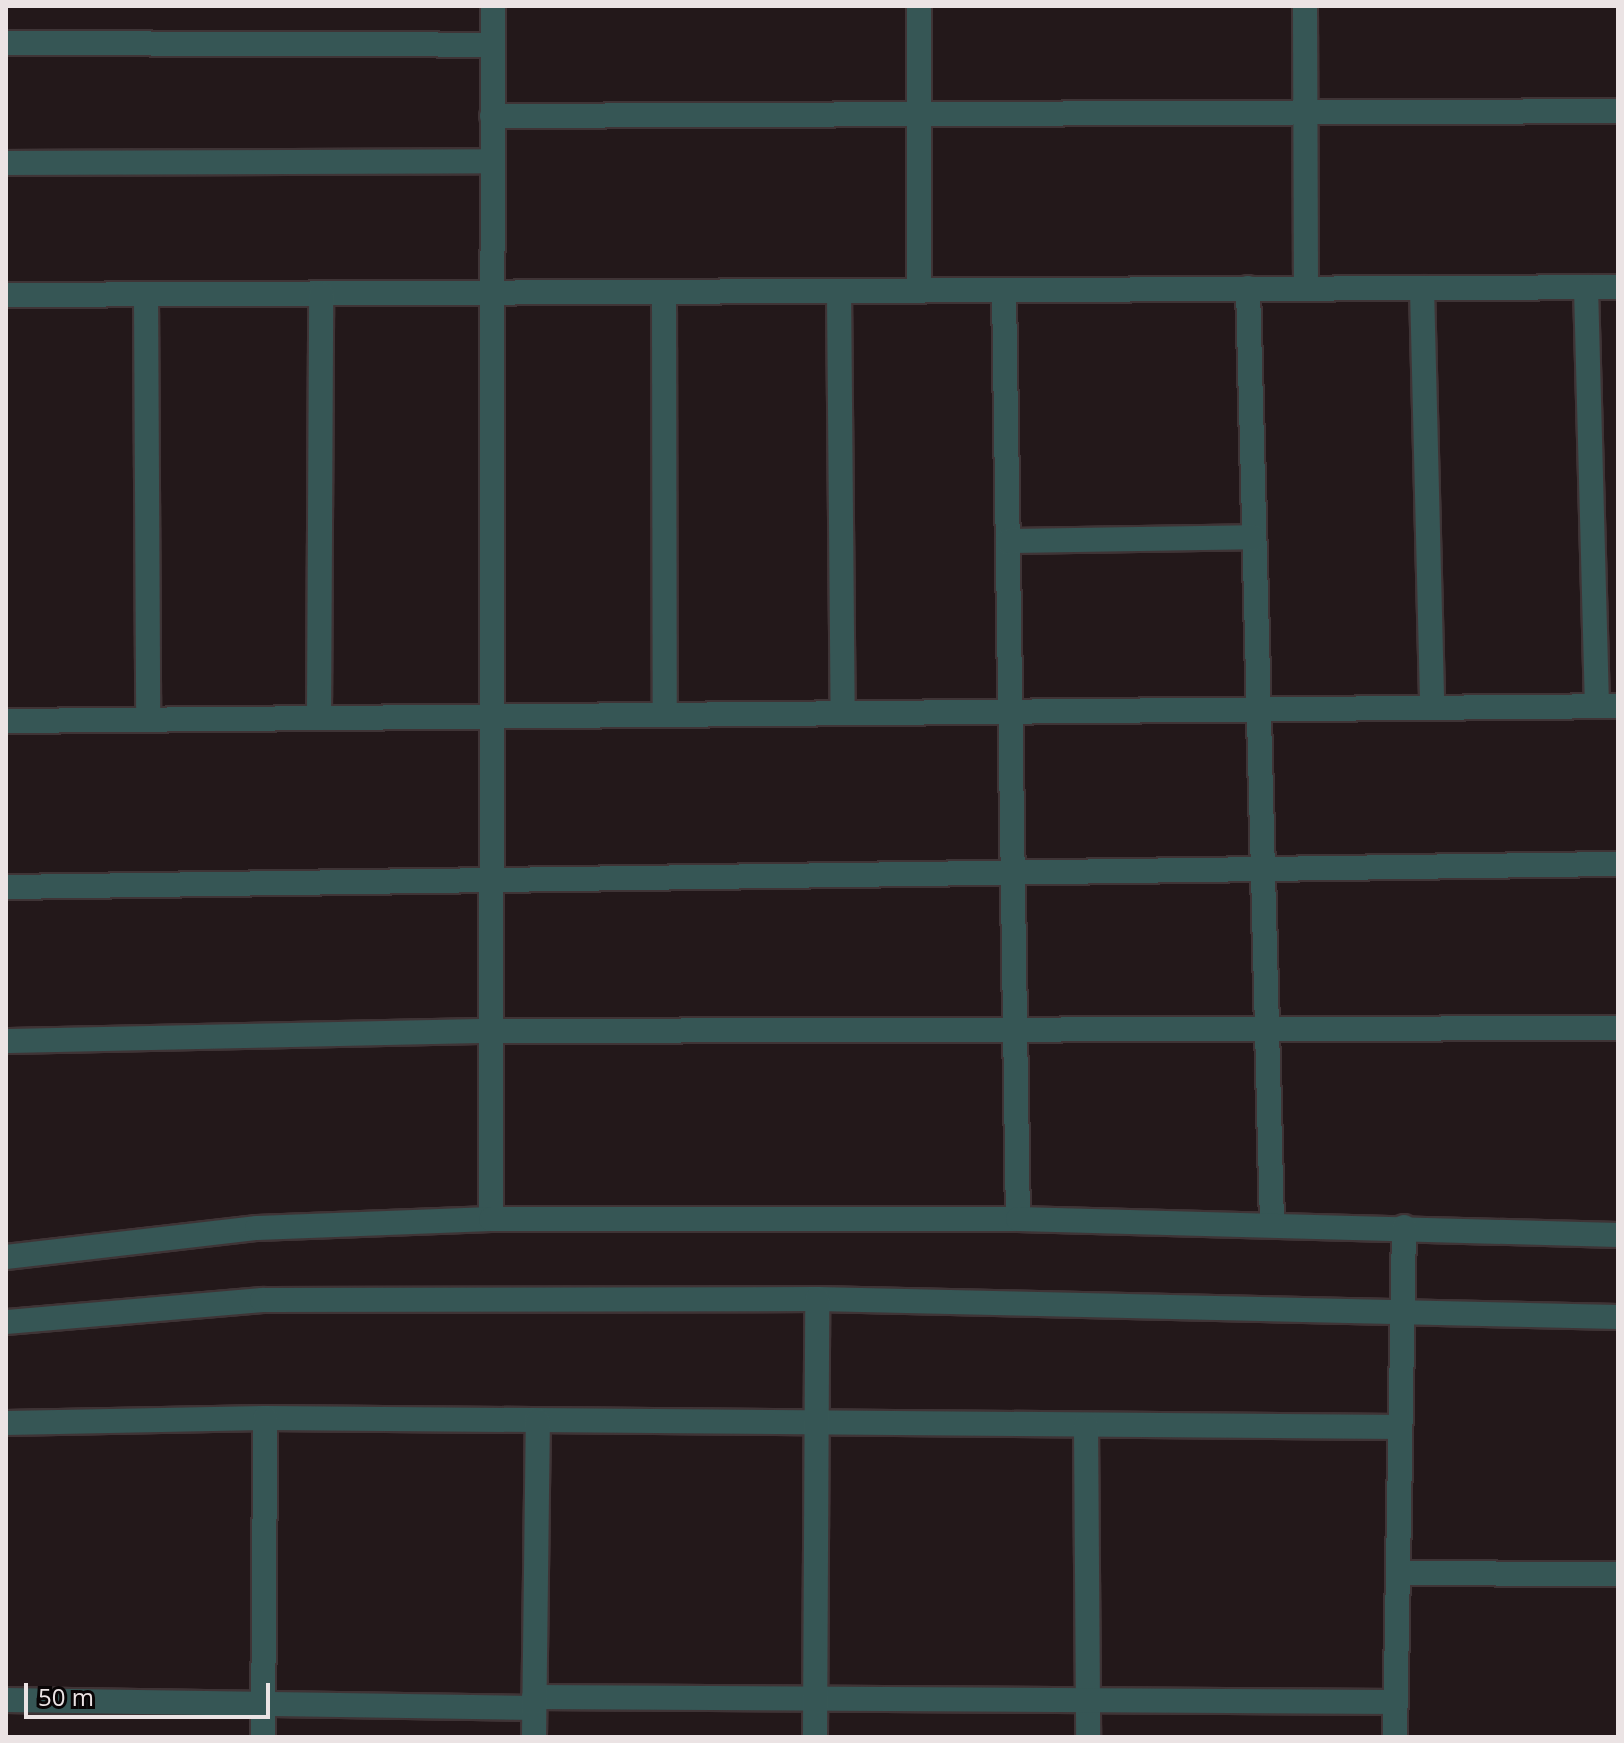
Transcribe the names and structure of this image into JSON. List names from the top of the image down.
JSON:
{
  "scale_bar": "50 m"
}
